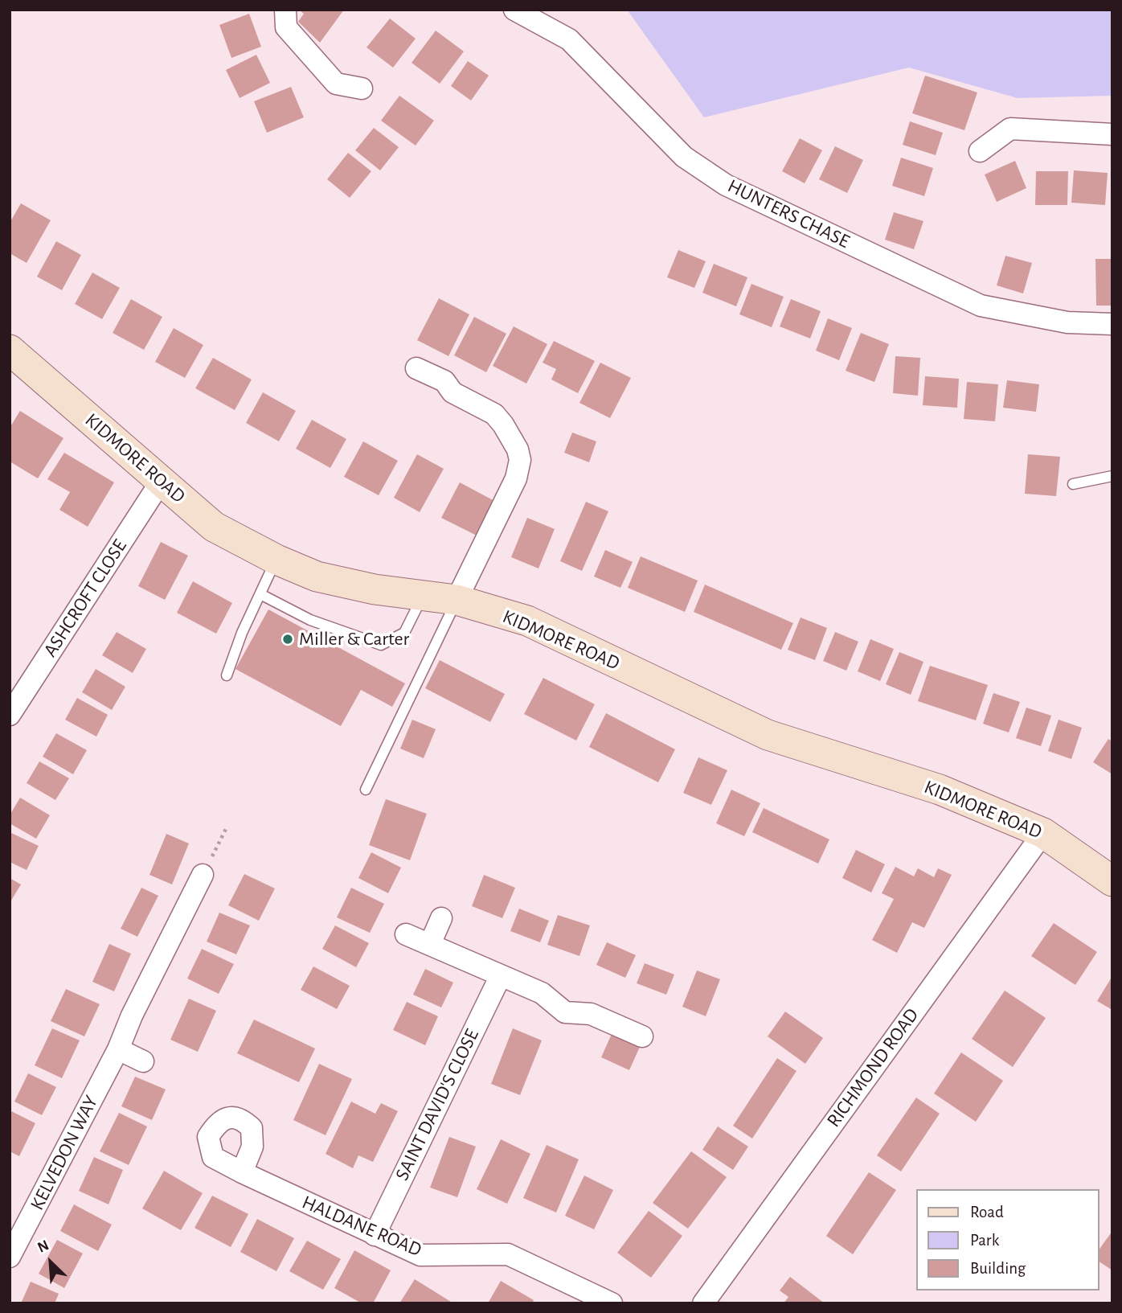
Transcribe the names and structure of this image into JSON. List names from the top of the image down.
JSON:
{
  "streets": {
    "street": [
      "HUNTERS CHASE",
      "KIDMORE ROAD",
      "ASHCROFT CLOSE",
      "RICHMOND ROAD",
      "SAINT DAVID'S CLOSE",
      "KELVEDON WAY",
      "HALDANE ROAD"
    ]
  },
  "crossings": [
    ["KIDMORE ROAD", "ASHCROFT CLOSE"],
    ["KIDMORE ROAD", "RICHMOND ROAD"],
    ["SAINT DAVID'S CLOSE", "HALDANE ROAD"]
  ],
  "places": ["Miller & Carter"],
  "legend": ["Road", "Park", "Building"],
  "north": "top left"
}
